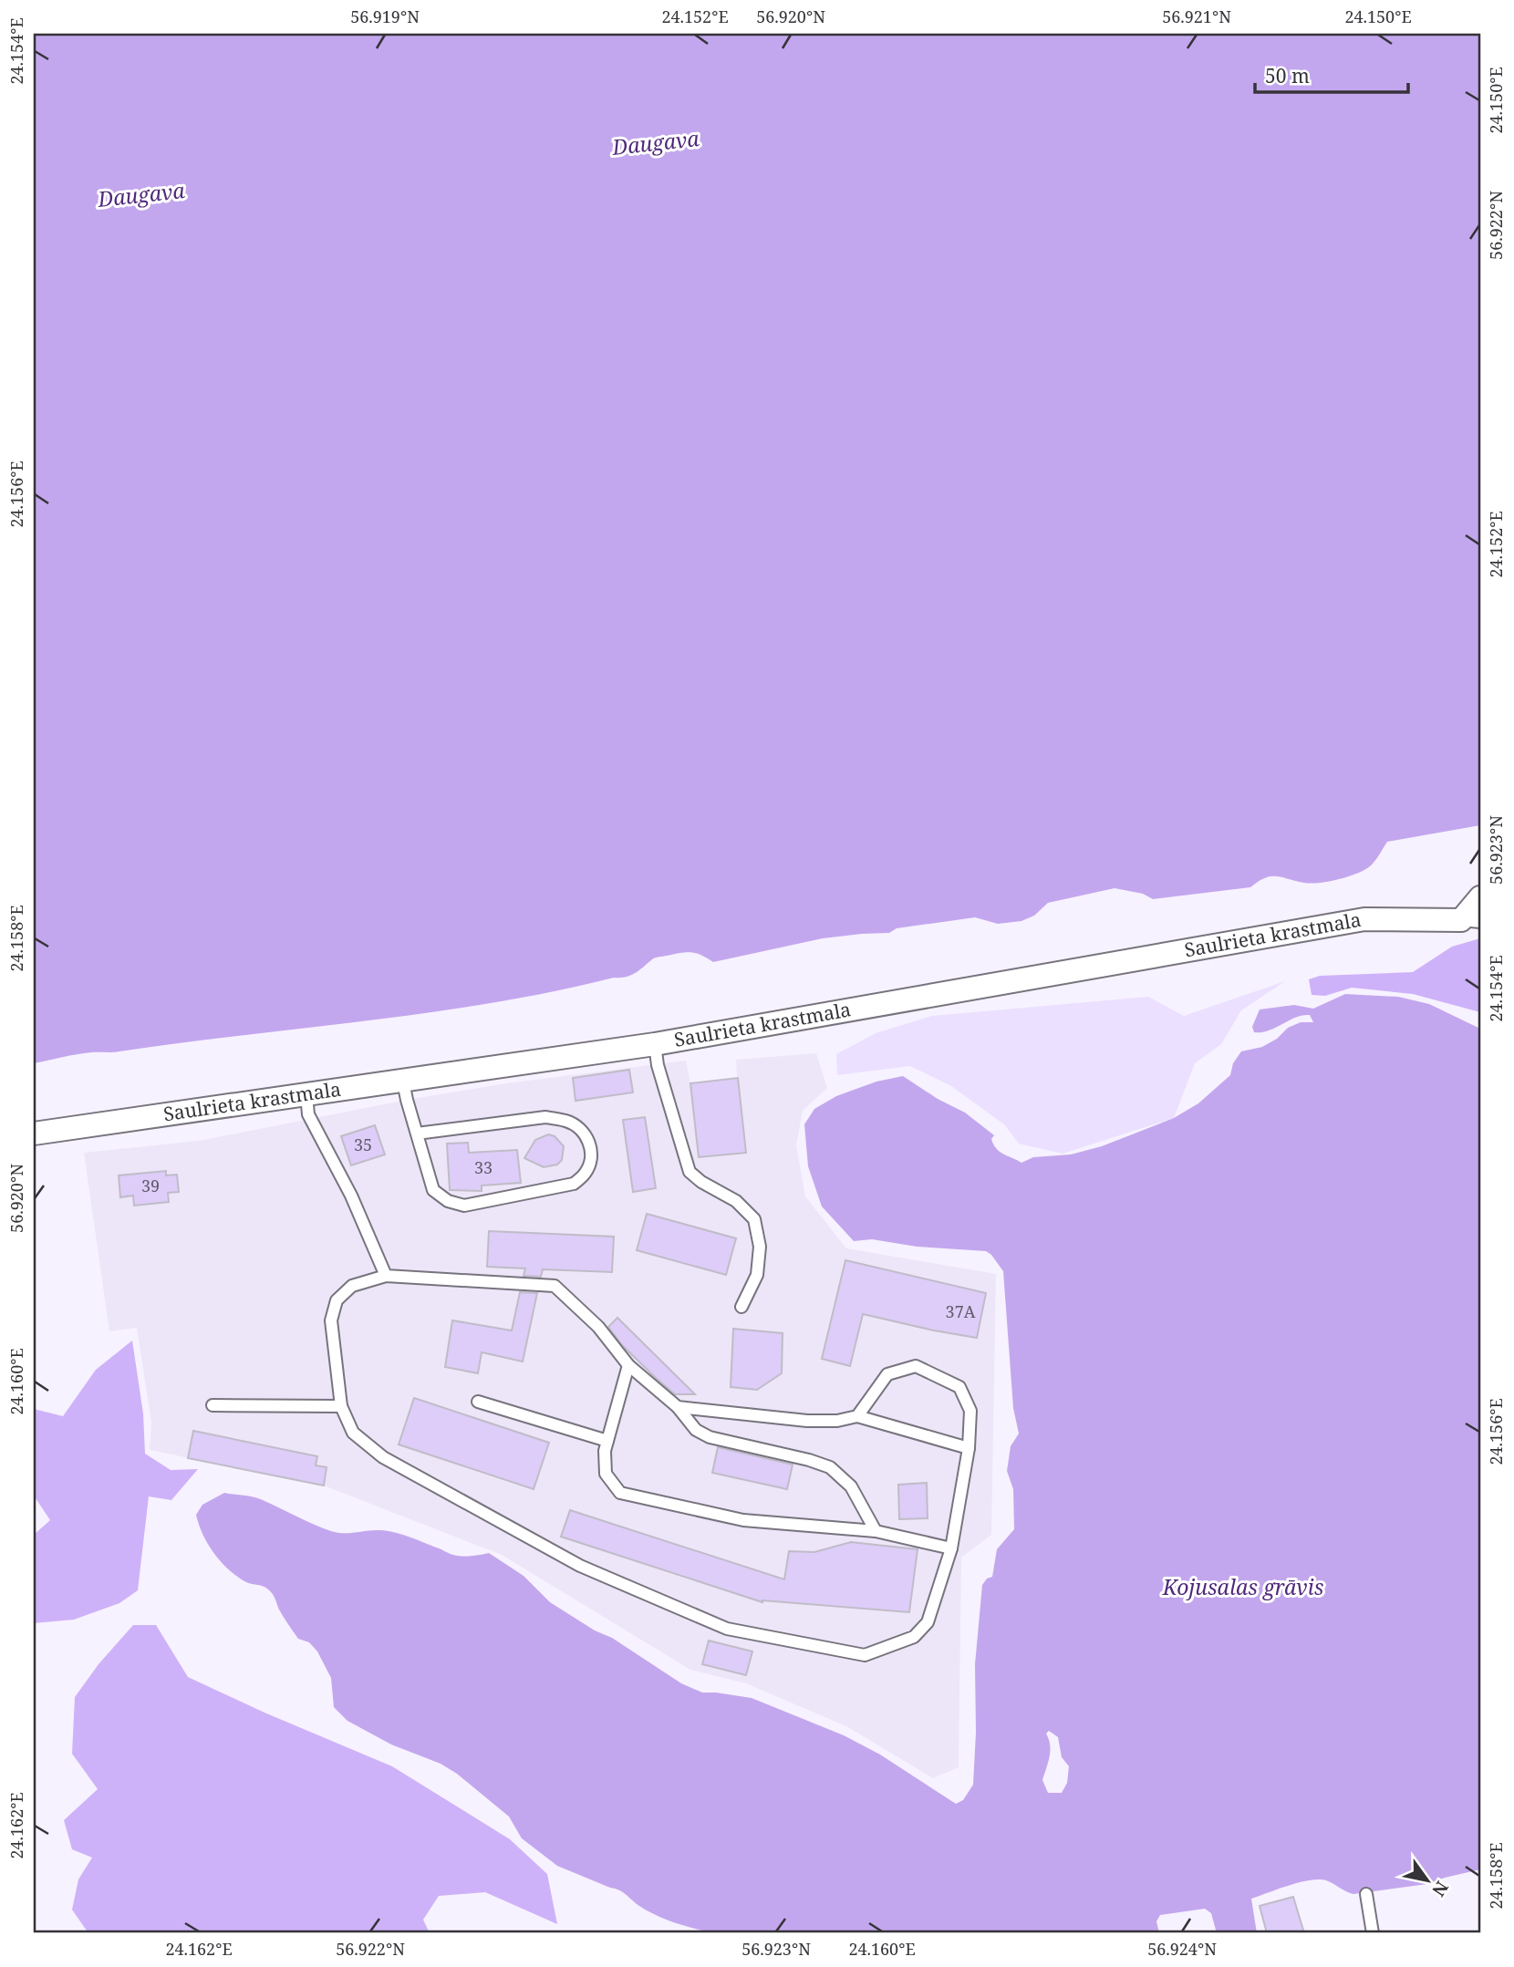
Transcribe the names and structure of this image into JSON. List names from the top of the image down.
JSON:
{
  "streets": {
    "street": ["Saulrieta krastmala"]
  },
  "water": ["Daugava", "Kojusalas grāvis"],
  "house_numbers": [
    "35",
    "33",
    "39",
    "37A"
  ],
  "scale_bar": "50 m",
  "north": "bottom right",
  "coordinates": [
    "56.919°N",
    "24.152°E",
    "56.920°N",
    "56.921°N",
    "24.150°E",
    "24.154°E",
    "56.922°N",
    "24.156°E",
    "56.923°N",
    "24.158°E",
    "24.160°E",
    "24.162°E",
    "56.924°N"
  ]
}
